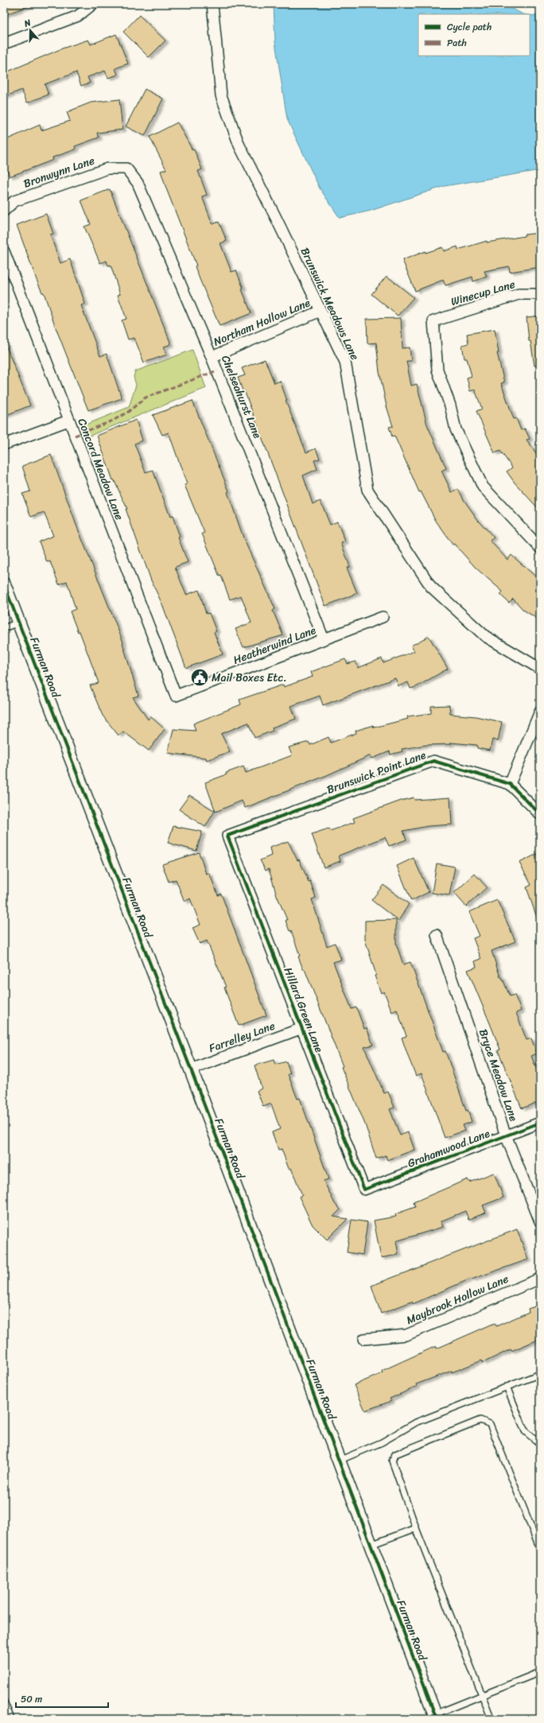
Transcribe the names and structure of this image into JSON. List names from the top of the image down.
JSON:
{
  "streets": {
    "street": [
      "Bronwynn Lane",
      "Winecup Lane",
      "Brunswick Meadows Lane",
      "Northam Hollow Lane",
      "Chelseahurst Lane",
      "Concord Meadow Lane",
      "Heatherwind Lane",
      "Furman Road",
      "Brunswick Point Lane",
      "Hillard Green Lane",
      "Farrelley Lane",
      "Bryce Meadow Lane",
      "Grahamwood Lane",
      "Maybrook Hollow Lane"
    ]
  },
  "crossings": [
    ["Bronwynn Lane", "Chelseahurst Lane"],
    ["Brunswick Meadows Lane", "Northam Hollow Lane"],
    ["Northam Hollow Lane", "Chelseahurst Lane"],
    ["Chelseahurst Lane", "Heatherwind Lane"],
    ["Concord Meadow Lane", "Heatherwind Lane"],
    ["Furman Road", "Farrelley Lane"],
    ["Brunswick Point Lane", "Hillard Green Lane"],
    ["Hillard Green Lane", "Farrelley Lane"],
    ["Hillard Green Lane", "Grahamwood Lane"],
    ["Bryce Meadow Lane", "Grahamwood Lane"]
  ],
  "places": {
    "public building": ["Mail Boxes Etc."]
  },
  "legend": ["Cycle path", "Path"],
  "scale_bar": "50 m",
  "north": "top"
}
